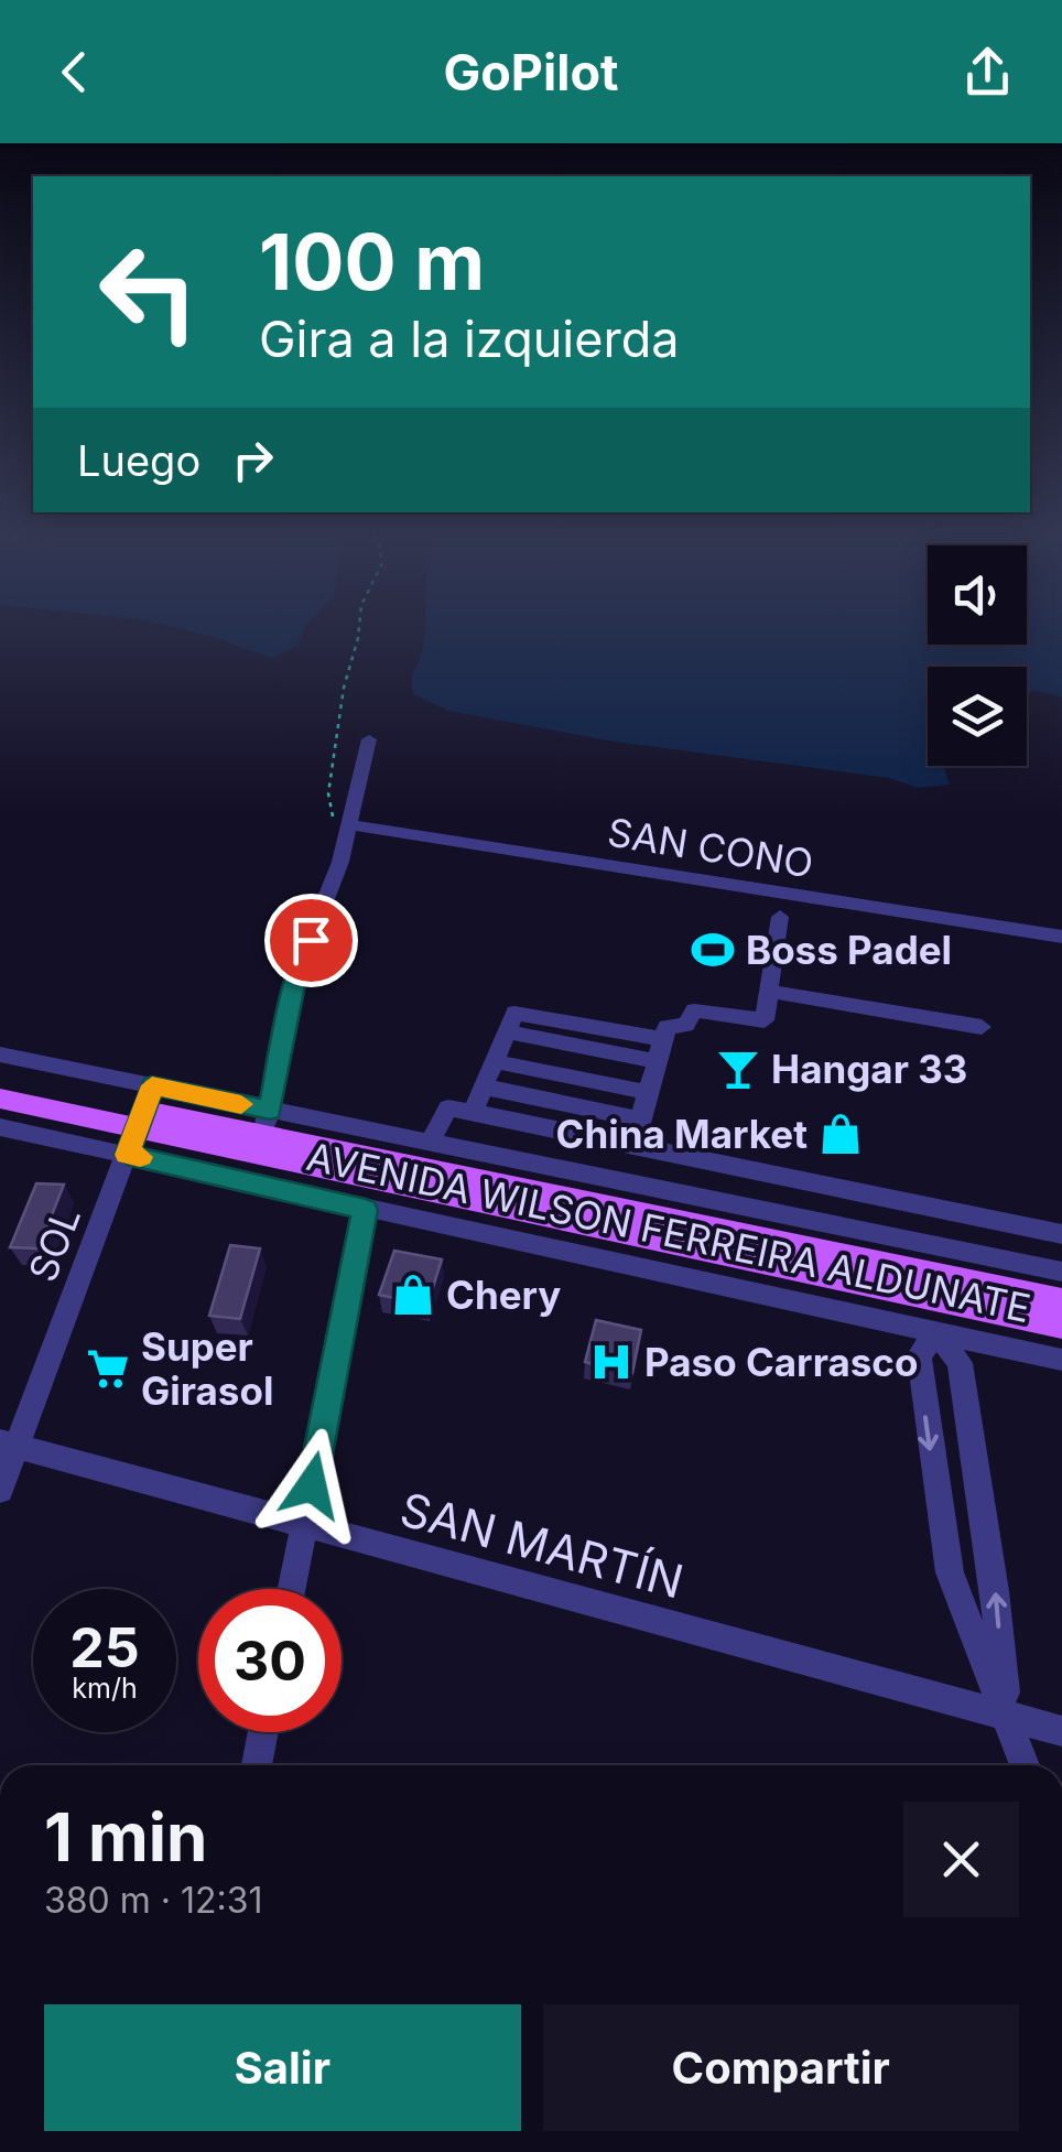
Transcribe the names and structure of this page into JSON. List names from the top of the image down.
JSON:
{
  "streets": {
    "main road": ["AVENIDA WILSON FERREIRA ALDUNATE"],
    "street": ["SAN CONO", "SOL", "SAN MARTÍN"]
  },
  "crossings": [
    ["AVENIDA WILSON FERREIRA ALDUNATE", "SOL"],
    ["SOL", "SAN MARTÍN"]
  ],
  "places": {
    "sports": ["Boss Padel"],
    "bar": ["Hangar 33"],
    "shop": ["China Market", "Chery"],
    "hospital": ["Paso Carrasco"],
    "supermarket": ["Super Girasol"]
  },
  "page": {
    "header": "GoPilot",
    "turn": ["100 m", "Gira a la izquierda"],
    "then": "Luego",
    "speed": "25 km/h",
    "limit": "30",
    "heading": ["1 min", "380 m · 12:31"],
    "buttons": ["Salir", "Compartir"]
  }
}
